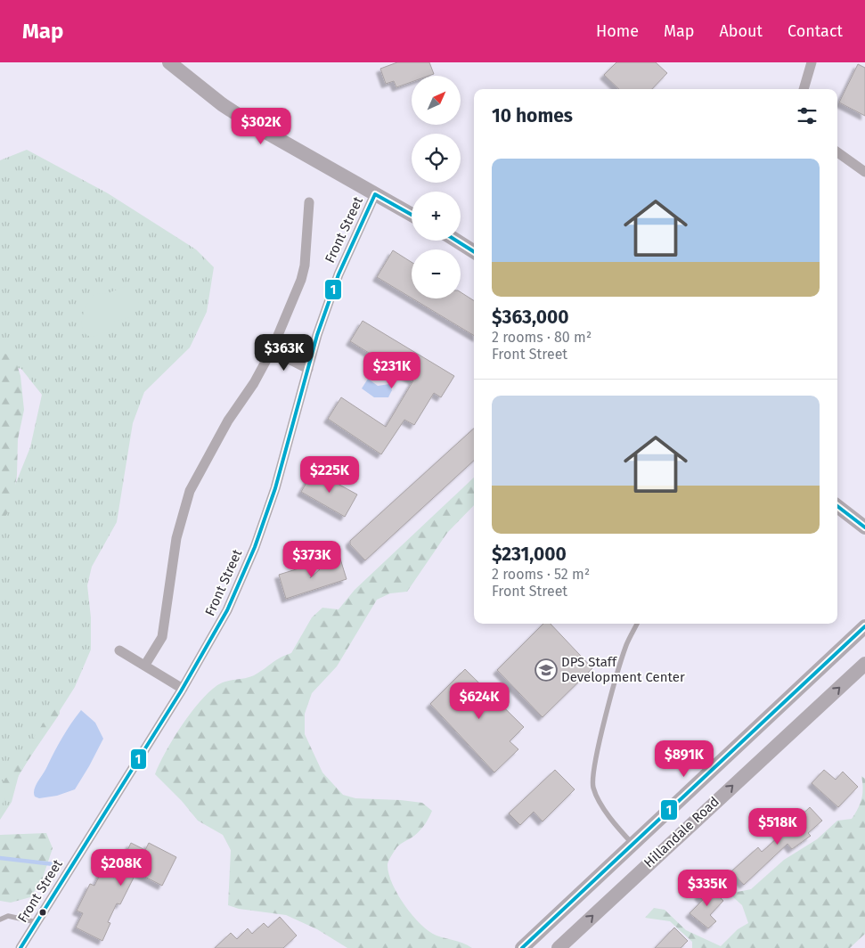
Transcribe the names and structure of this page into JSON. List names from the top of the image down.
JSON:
{
  "streets": {
    "main road": ["Hillandale Road"],
    "street": ["Front Street"]
  },
  "places": {
    "school or university": ["DPS Staff Development Center"]
  },
  "lines": ["transit line 1"],
  "north": "top right",
  "page": {
    "header": "Map",
    "nav": [
      "Home",
      "Map",
      "About",
      "Contact"
    ],
    "map_buttons": ["+", "−"],
    "heading": "10 homes",
    "price": [
      "$302K",
      "$363K",
      "$231K",
      "$225K",
      "$373K",
      "$624K",
      "$891K",
      "$518K",
      "$208K",
      "$335K"
    ],
    "list": [
      {
        "name": "$363,000",
        "note": "2 rooms · 80 m² · Front Street"
      },
      {
        "name": "$231,000",
        "note": "2 rooms · 52 m² · Front Street"
      }
    ]
  }
}
